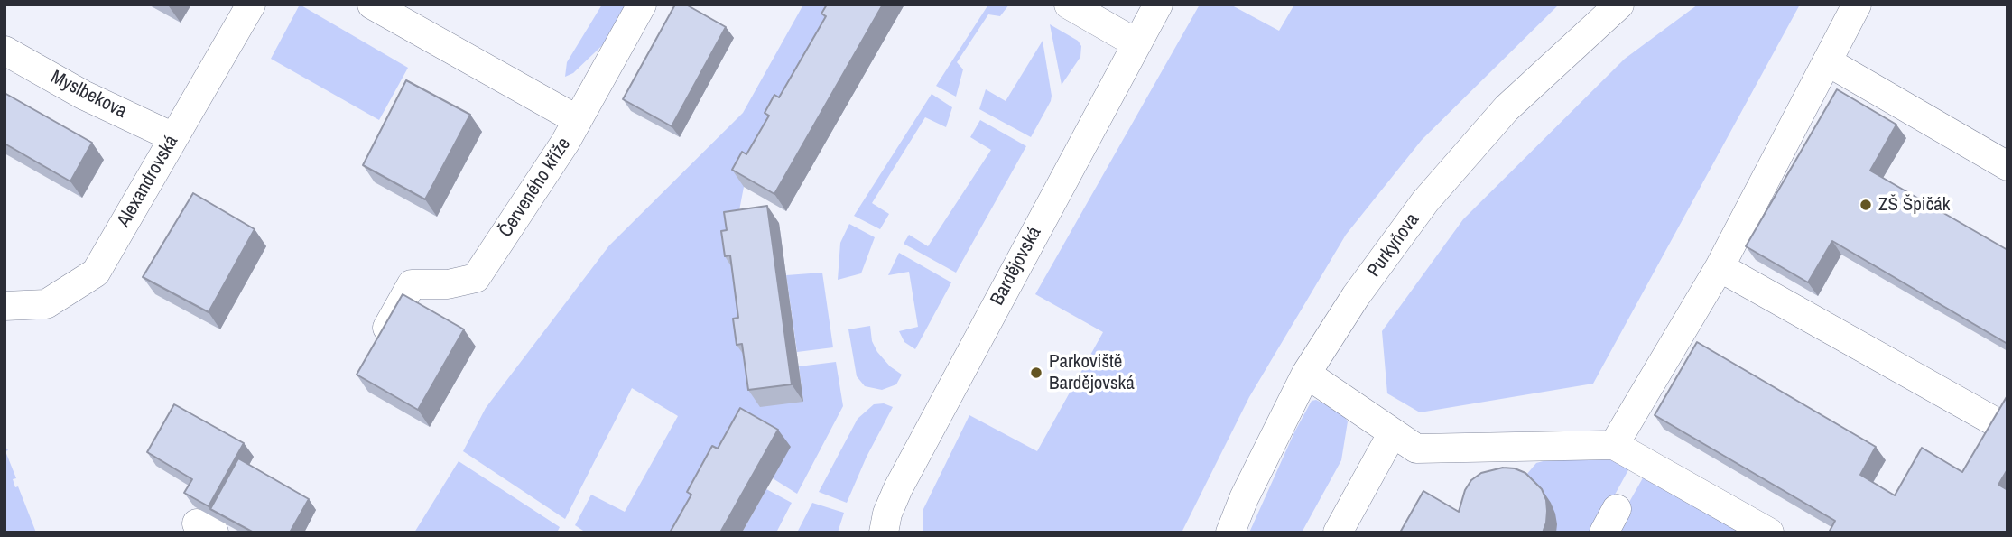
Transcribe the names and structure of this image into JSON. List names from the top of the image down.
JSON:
{
  "streets": {
    "street": [
      "Myslbekova",
      "Alexandrovská",
      "Červeného kříže",
      "Purkyňova",
      "Bardějovská"
    ]
  },
  "crossings": [
    ["Myslbekova", "Alexandrovská"]
  ],
  "places": ["ZŠ Špičák", "Parkoviště Bardějovská"]
}
